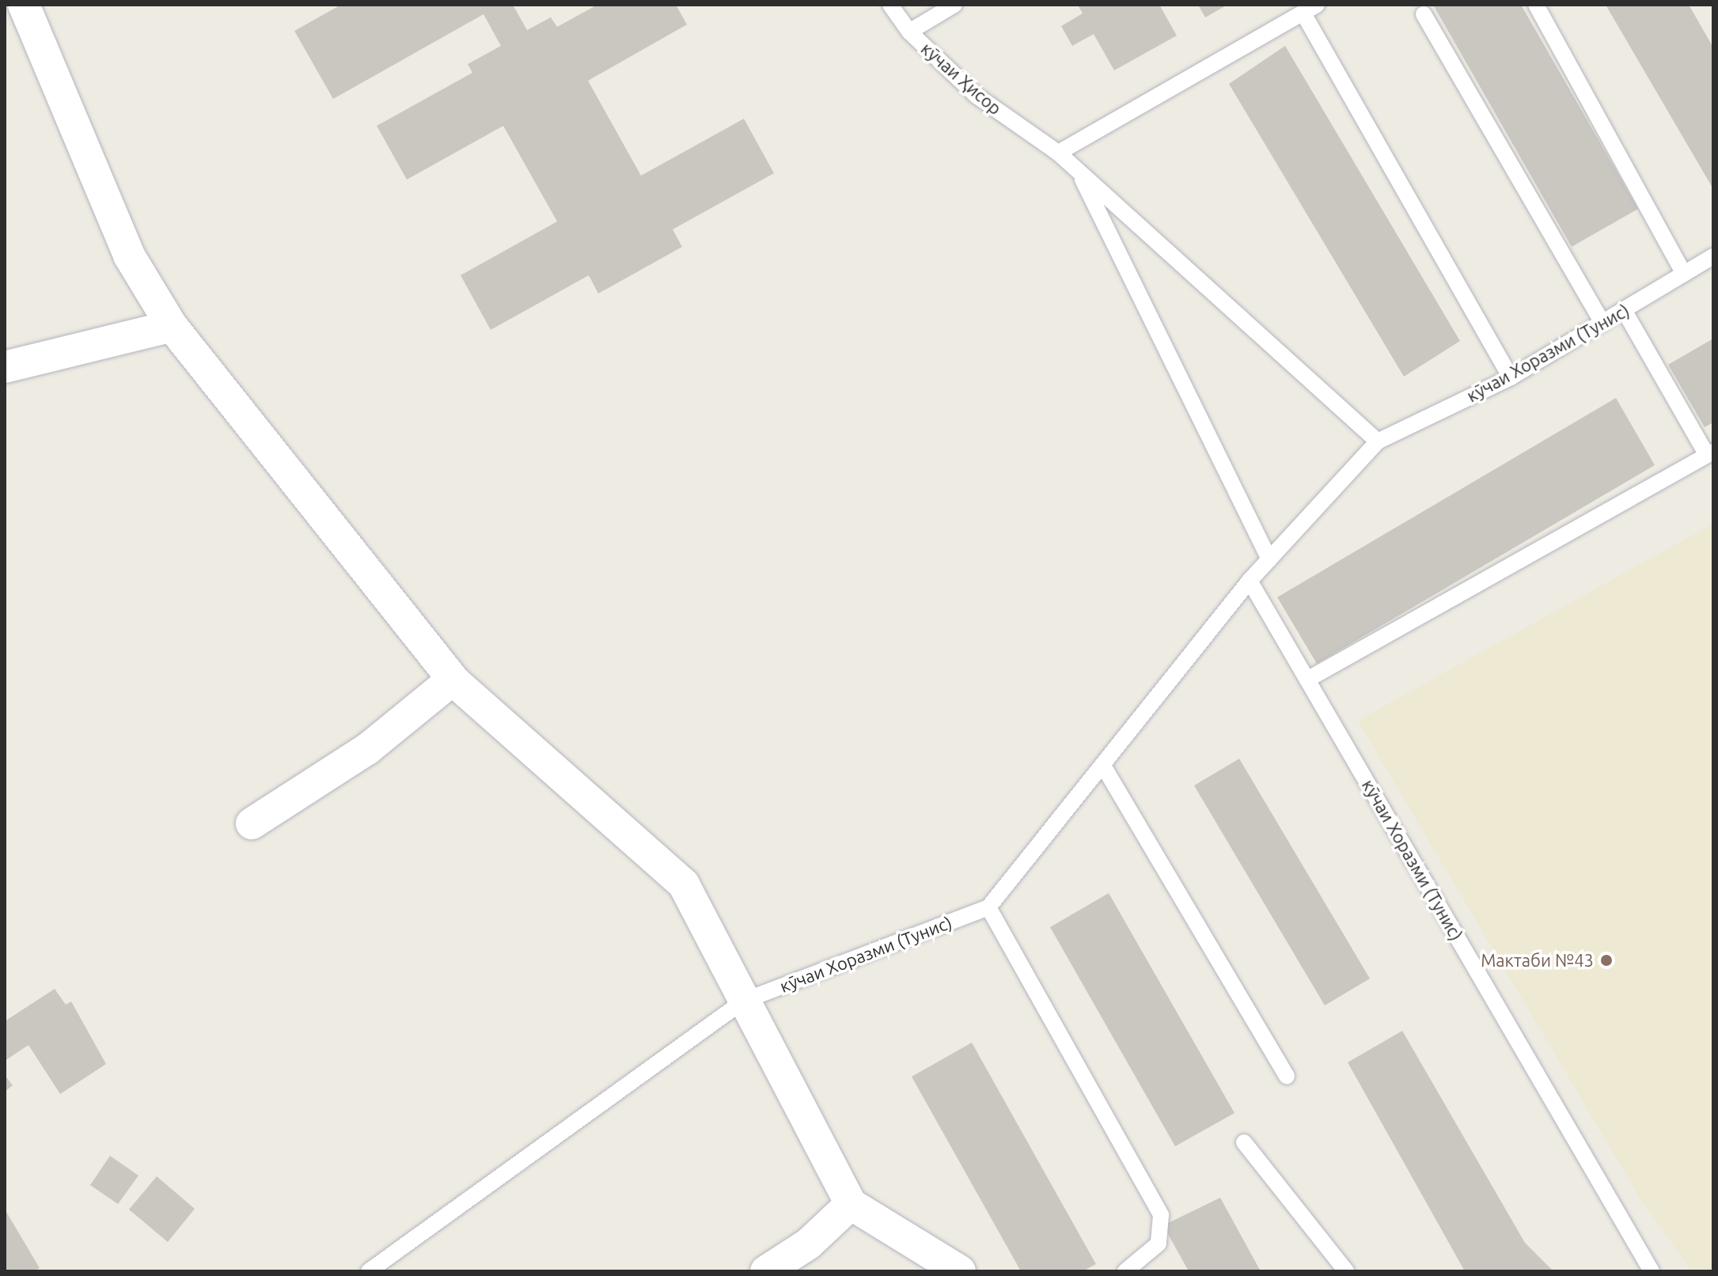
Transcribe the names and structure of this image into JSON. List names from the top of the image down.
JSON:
{
  "streets": {
    "lane": ["кӯчаи Ҳисор", "кӯчаи Хоразми (Тунис)"]
  },
  "crossings": [
    ["кӯчаи Ҳисор", "кӯчаи Хоразми (Тунис)"]
  ],
  "places": ["Мактаби №43"]
}
